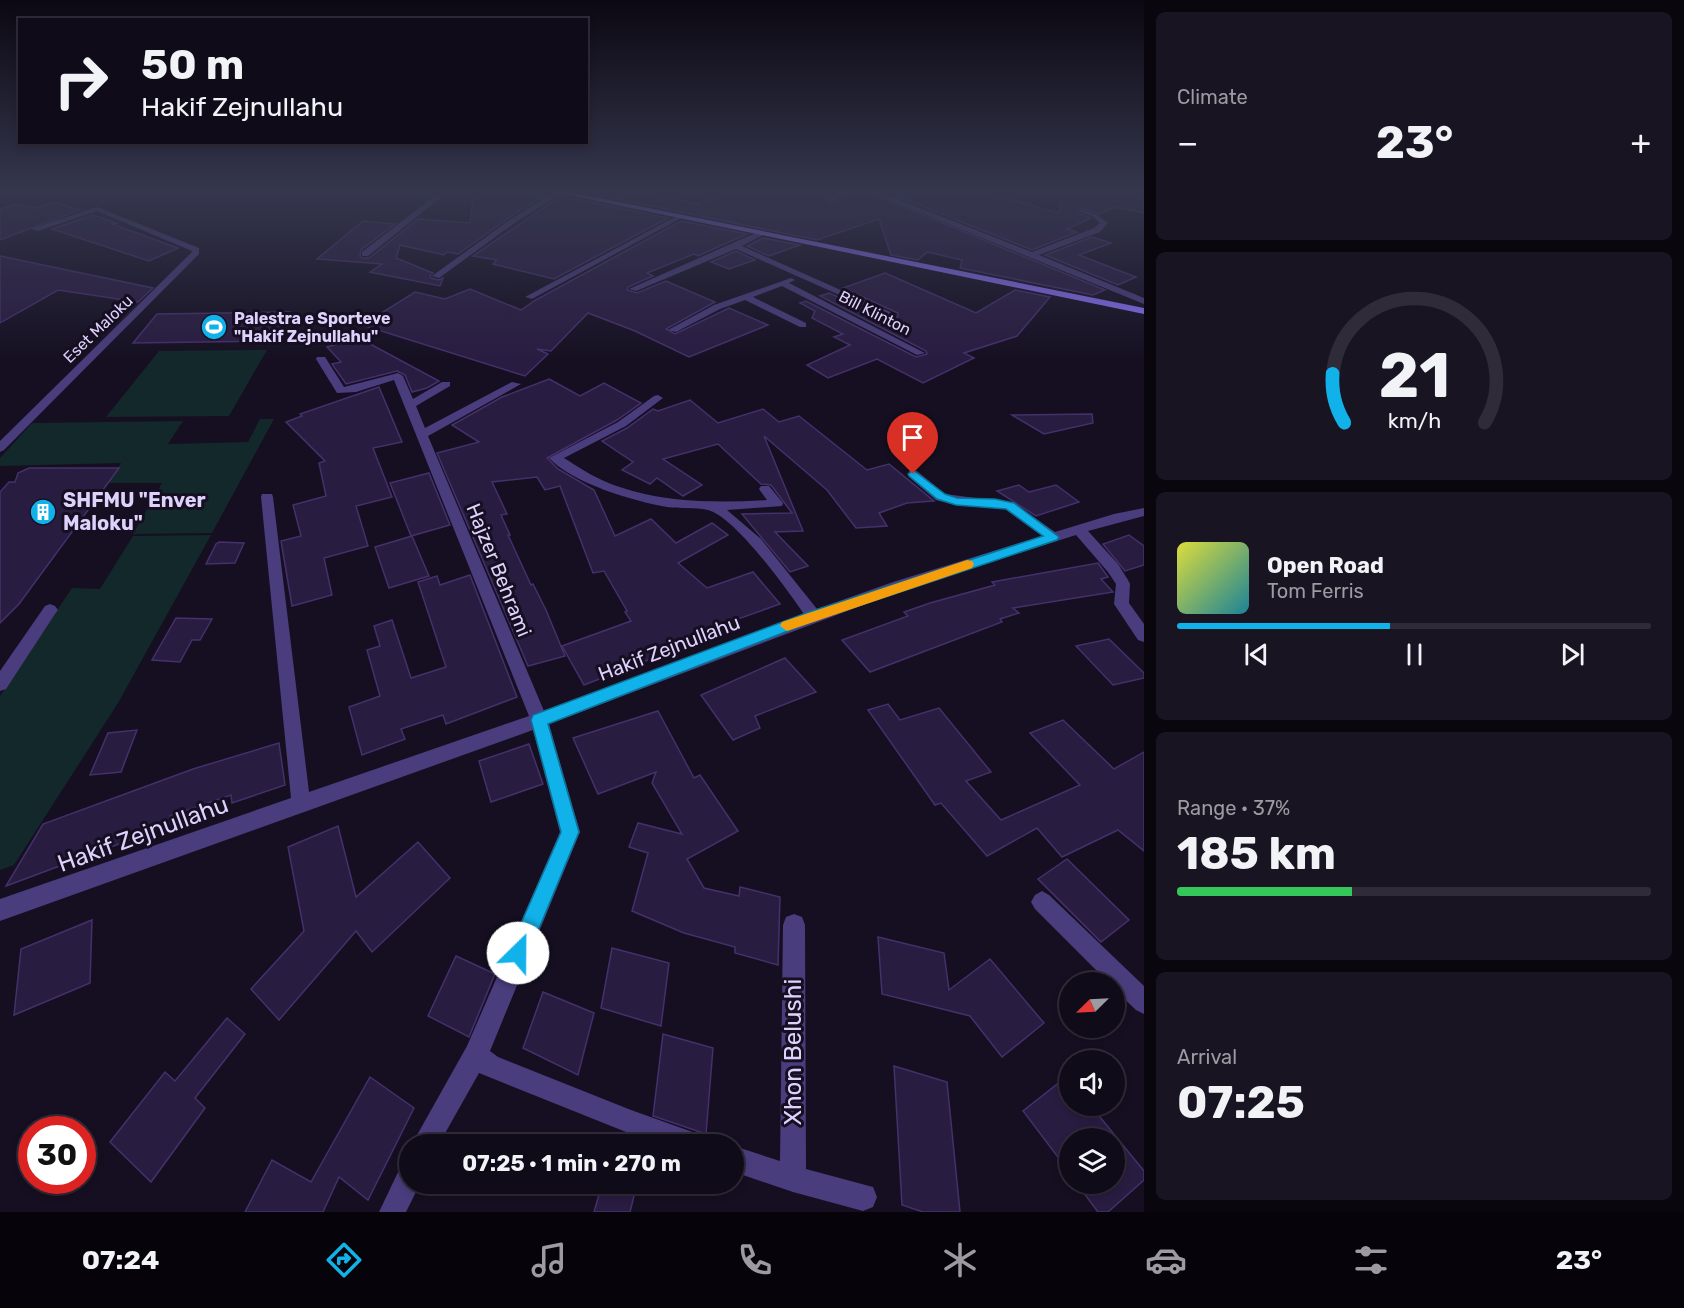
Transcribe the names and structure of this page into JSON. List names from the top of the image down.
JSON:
{
  "streets": {
    "street": [
      "Bill Klinton",
      "Eset Maloku",
      "Hajzer Behrami",
      "Hakif Zejnullahu",
      "Xhon Belushi"
    ]
  },
  "crossings": [
    ["Hajzer Behrami", "Hakif Zejnullahu"]
  ],
  "places": {
    "sports": ["Palestra e Sporteve \"Hakif Zejnullahu\""],
    "building": ["SHFMU \"Enver Maloku\""]
  },
  "north": "bottom left",
  "page": {
    "tile": [
      "Climate",
      ["Range · 37%", "185 km"],
      ["Arrival", "07:25"]
    ],
    "turn": ["50 m", "Hakif Zejnullahu"],
    "heat": ["−", "23°", "+"],
    "song": ["Open Road", "Tom Ferris"],
    "limit": "30",
    "trip": "07:25 · 1 min · 270 m",
    "tabs": ["07:24", "23°"],
    "gauge": ["21", "km/h"]
  }
}
